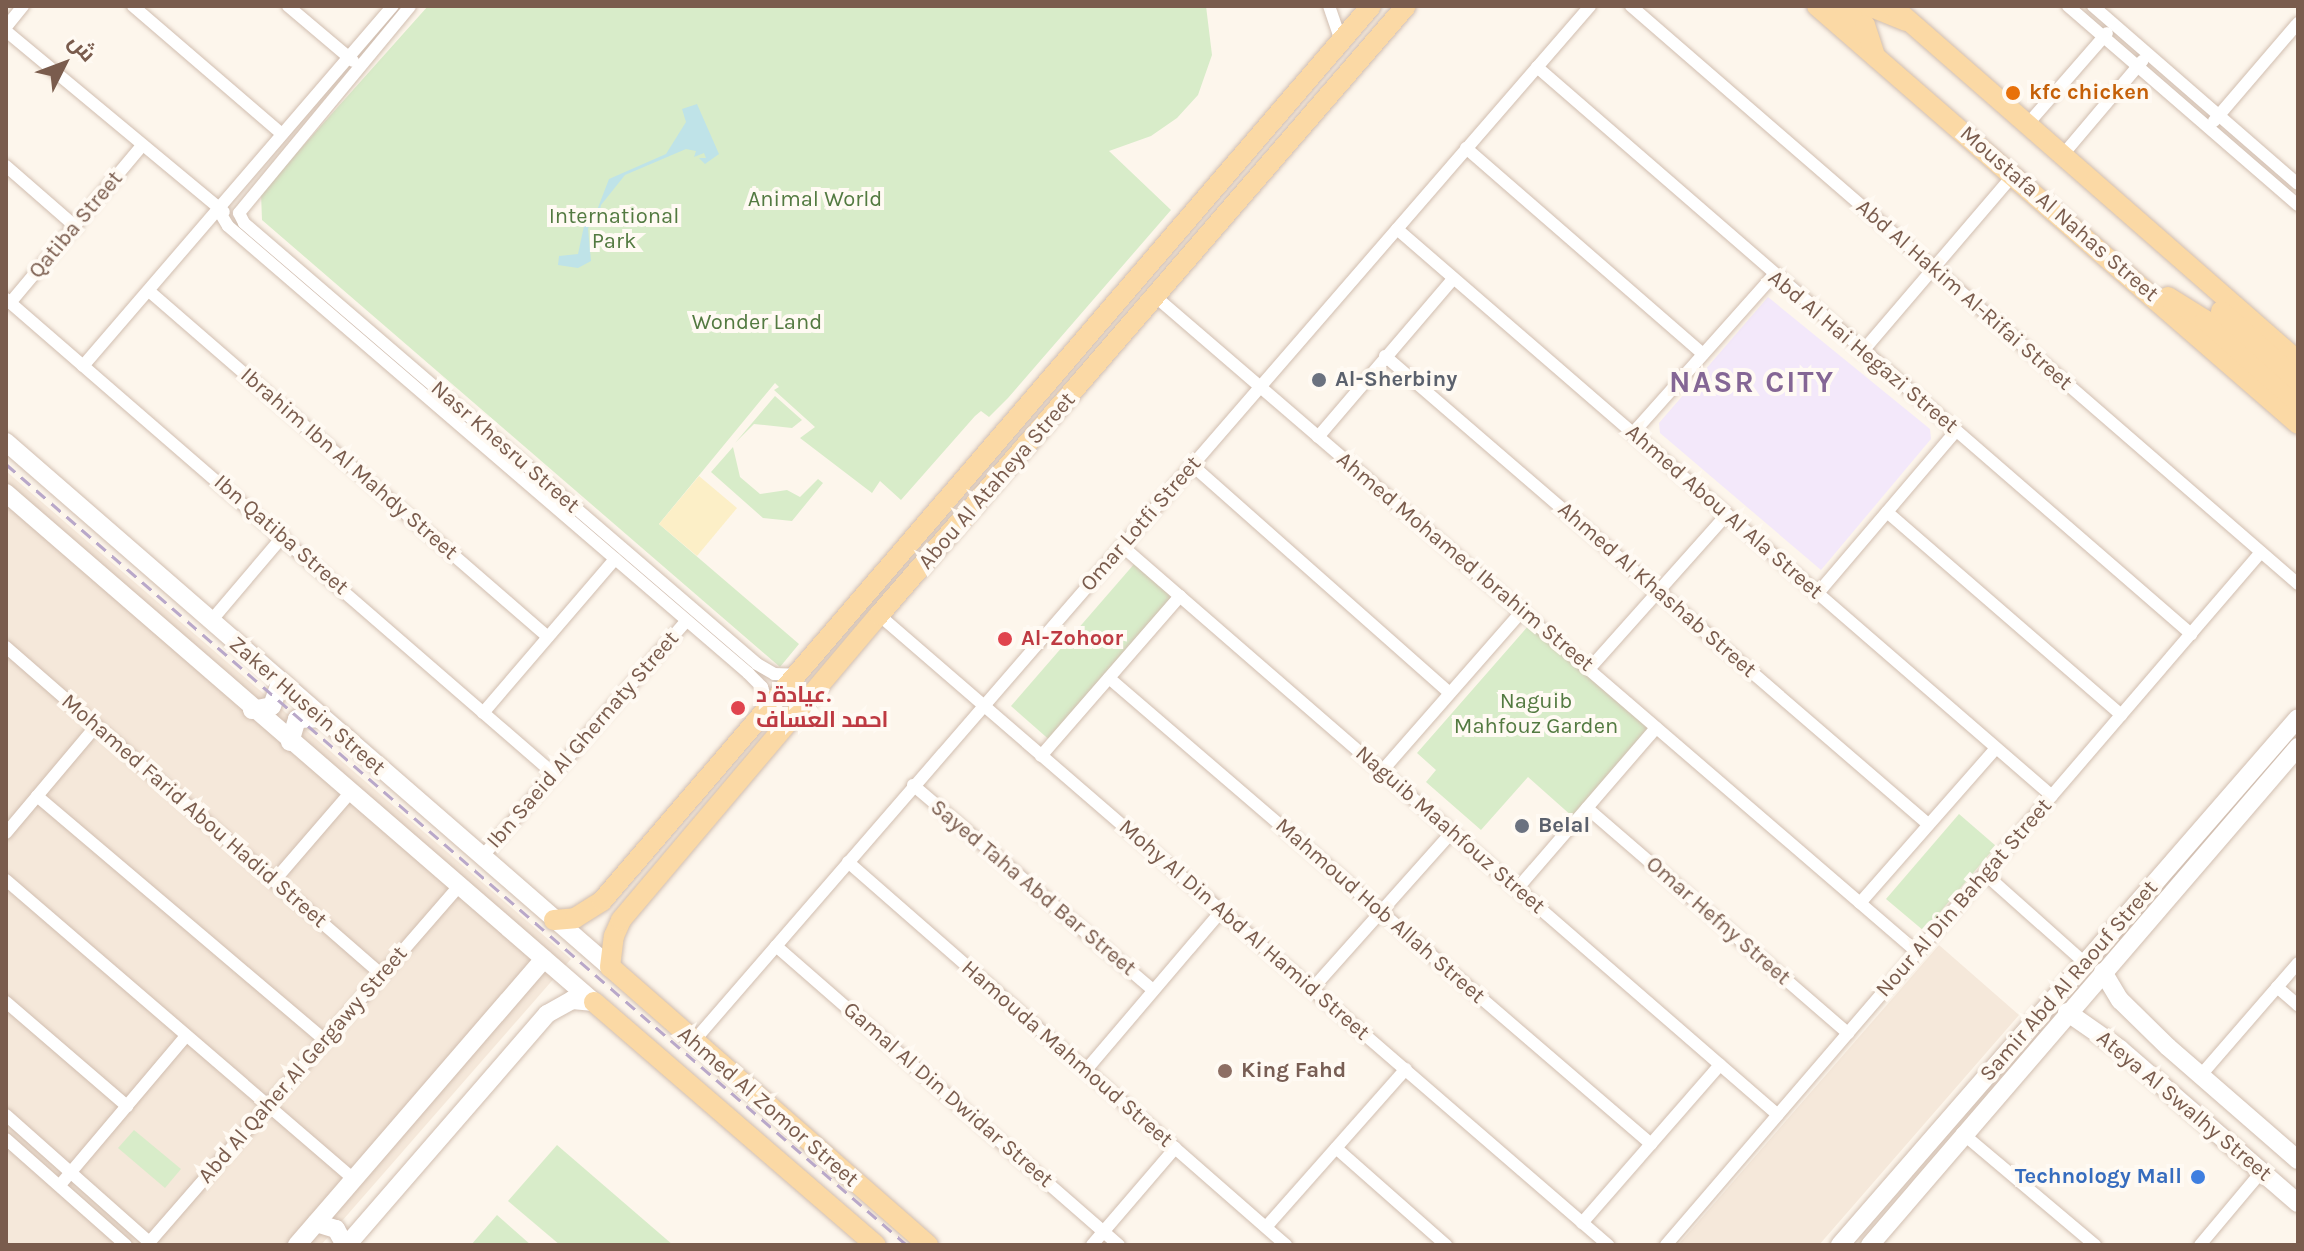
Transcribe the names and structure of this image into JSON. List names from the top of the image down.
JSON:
{
  "streets": {
    "main road": [
      "Moustafa Al Nahas Street",
      "Abou Al Ataheya Street",
      "Zaker Husein Street",
      "Samir Abd Al Raouf Street",
      "Ateya Al Swalhy Street",
      "Ahmed Al Zomor Street"
    ],
    "street": [
      "Qatiba Street",
      "Abd Al Hakim Al-Rifai Street",
      "Abd Al Hai Hegazi Street",
      "Nasr Khesru Street",
      "Ibrahim Ibn Al Mahdy Street",
      "Ahmed Abou Al Ala Street",
      "Omar Lotfi Street",
      "Ibn Qatiba Street",
      "Ahmed Mohamed Ibrahim Street",
      "Ahmed Al Khashab Street",
      "Ibn Saeid Al Ghernaty Street",
      "Mohamed Farid Abou Hadid Street",
      "Naguib Maahfouz Street",
      "Sayed Taha Abd Bar Street",
      "Nour Al Din Bahgat Street",
      "Mahmoud Hob Allah Street",
      "Omar Hefny Street",
      "Mohy Al Din Abd Al Hamid Street",
      "Hamouda Mahmoud Street",
      "Abd Al Qaher Al Gergawy Street",
      "Gamal Al Din Dwidar Street"
    ]
  },
  "crossings": [
    ["Qatiba Street", "Ibn Qatiba Street"],
    ["Abd Al Hakim Al-Rifai Street", "Nour Al Din Bahgat Street"],
    ["Abd Al Hai Hegazi Street", "Omar Lotfi Street"],
    ["Abd Al Hai Hegazi Street", "Nour Al Din Bahgat Street"],
    ["Nasr Khesru Street", "Abou Al Ataheya Street"],
    ["Nasr Khesru Street", "Ibn Saeid Al Ghernaty Street"],
    ["Abou Al Ataheya Street", "Ahmed Mohamed Ibrahim Street"],
    ["Abou Al Ataheya Street", "Zaker Husein Street"],
    ["Abou Al Ataheya Street", "Mohy Al Din Abd Al Hamid Street"],
    ["Abou Al Ataheya Street", "Ahmed Al Zomor Street"],
    ["Ahmed Abou Al Ala Street", "Omar Lotfi Street"],
    ["Ahmed Abou Al Ala Street", "Nour Al Din Bahgat Street"],
    ["Omar Lotfi Street", "Ahmed Mohamed Ibrahim Street"],
    ["Omar Lotfi Street", "Naguib Maahfouz Street"],
    ["Omar Lotfi Street", "Sayed Taha Abd Bar Street"],
    ["Omar Lotfi Street", "Mohy Al Din Abd Al Hamid Street"],
    ["Omar Lotfi Street", "Hamouda Mahmoud Street"],
    ["Omar Lotfi Street", "Gamal Al Din Dwidar Street"],
    ["Omar Lotfi Street", "Ahmed Al Zomor Street"],
    ["Ibn Qatiba Street", "Ibn Saeid Al Ghernaty Street"],
    ["Ahmed Mohamed Ibrahim Street", "Nour Al Din Bahgat Street"],
    ["Zaker Husein Street", "Ibn Saeid Al Ghernaty Street"],
    ["Zaker Husein Street", "Abd Al Qaher Al Gergawy Street"],
    ["Zaker Husein Street", "Ahmed Al Zomor Street"],
    ["Mohamed Farid Abou Hadid Street", "Abd Al Qaher Al Gergawy Street"],
    ["Naguib Maahfouz Street", "Nour Al Din Bahgat Street"],
    ["Nour Al Din Bahgat Street", "Omar Hefny Street"],
    ["Samir Abd Al Raouf Street", "Ateya Al Swalhy Street"]
  ],
  "districts": ["NASR CITY"],
  "parks": [
    "Animal World",
    "International Park",
    "Wonder Land",
    "Naguib Mahfouz Garden"
  ],
  "places": [
    "kfc chicken",
    "Al-Sherbiny",
    "Al-Zohoor",
    "عيادة د. احمد العساف",
    "Belal",
    "King Fahd",
    "Technology Mall"
  ],
  "north": "top right"
}
